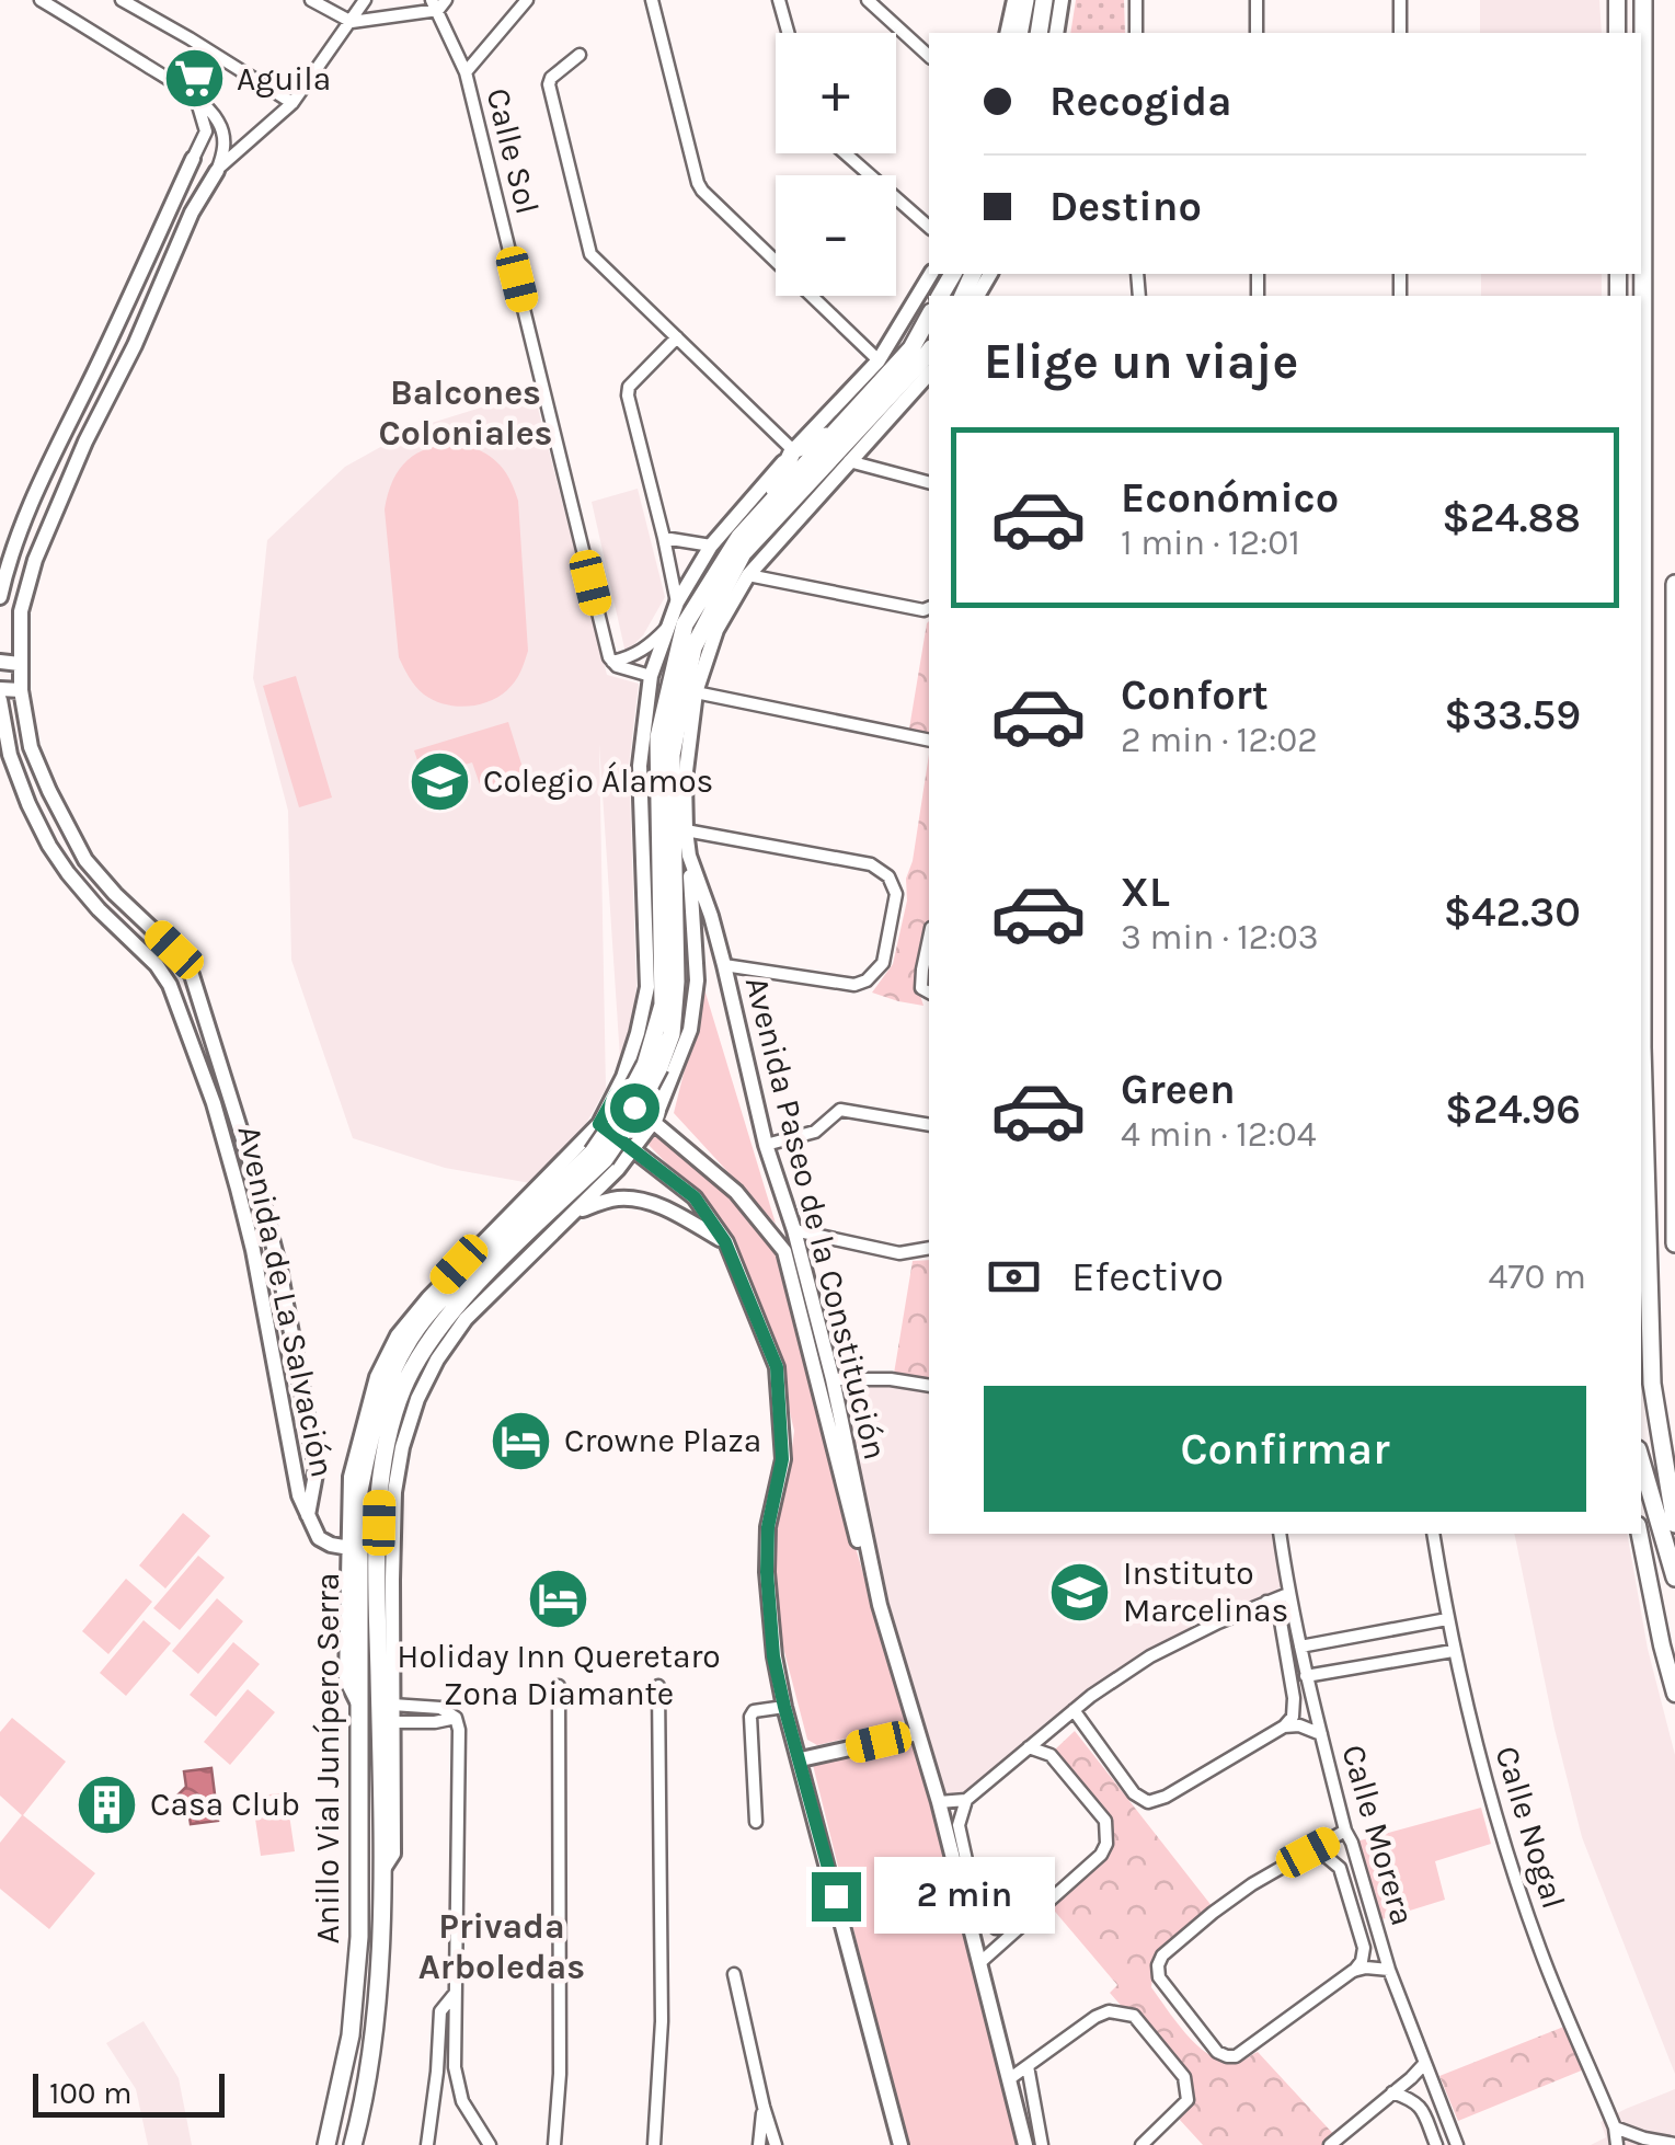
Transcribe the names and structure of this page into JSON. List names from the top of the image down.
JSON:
{
  "streets": {
    "main road": ["Anillo Vial Junípero Serra"],
    "street": [
      "Calle Sol",
      "Avenida Paseo de la Constitución",
      "Avenida de La Salvación",
      "Calle Nogal",
      "Calle Morera"
    ]
  },
  "districts": ["Balcones Coloniales", "Privada Arboledas"],
  "places": {
    "supermarket": ["Aguila"],
    "school or university": ["Colegio Álamos", "Instituto Marcelinas"],
    "hotel": ["Crowne Plaza", "Holiday Inn Queretaro Zona Diamante"],
    "building": ["Casa Club"]
  },
  "scale_bar": "100 m",
  "page": {
    "map_buttons": ["+", "−"],
    "banner": ["Recogida", "Destino"],
    "heading": "Elige un viaje",
    "list": [
      {
        "name": "Económico",
        "note": "1 min · 12:01",
        "value": "$24.88"
      },
      {
        "name": "Confort",
        "note": "2 min · 12:02",
        "value": "$33.59"
      },
      {
        "name": "XL",
        "note": "3 min · 12:03",
        "value": "$42.30"
      },
      {
        "name": "Green",
        "note": "4 min · 12:04",
        "value": "$24.96"
      }
    ],
    "pay": ["Efectivo", "470 m"],
    "buttons": "Confirmar",
    "bubble": "2 min",
    "scale": "100 m"
  }
}
